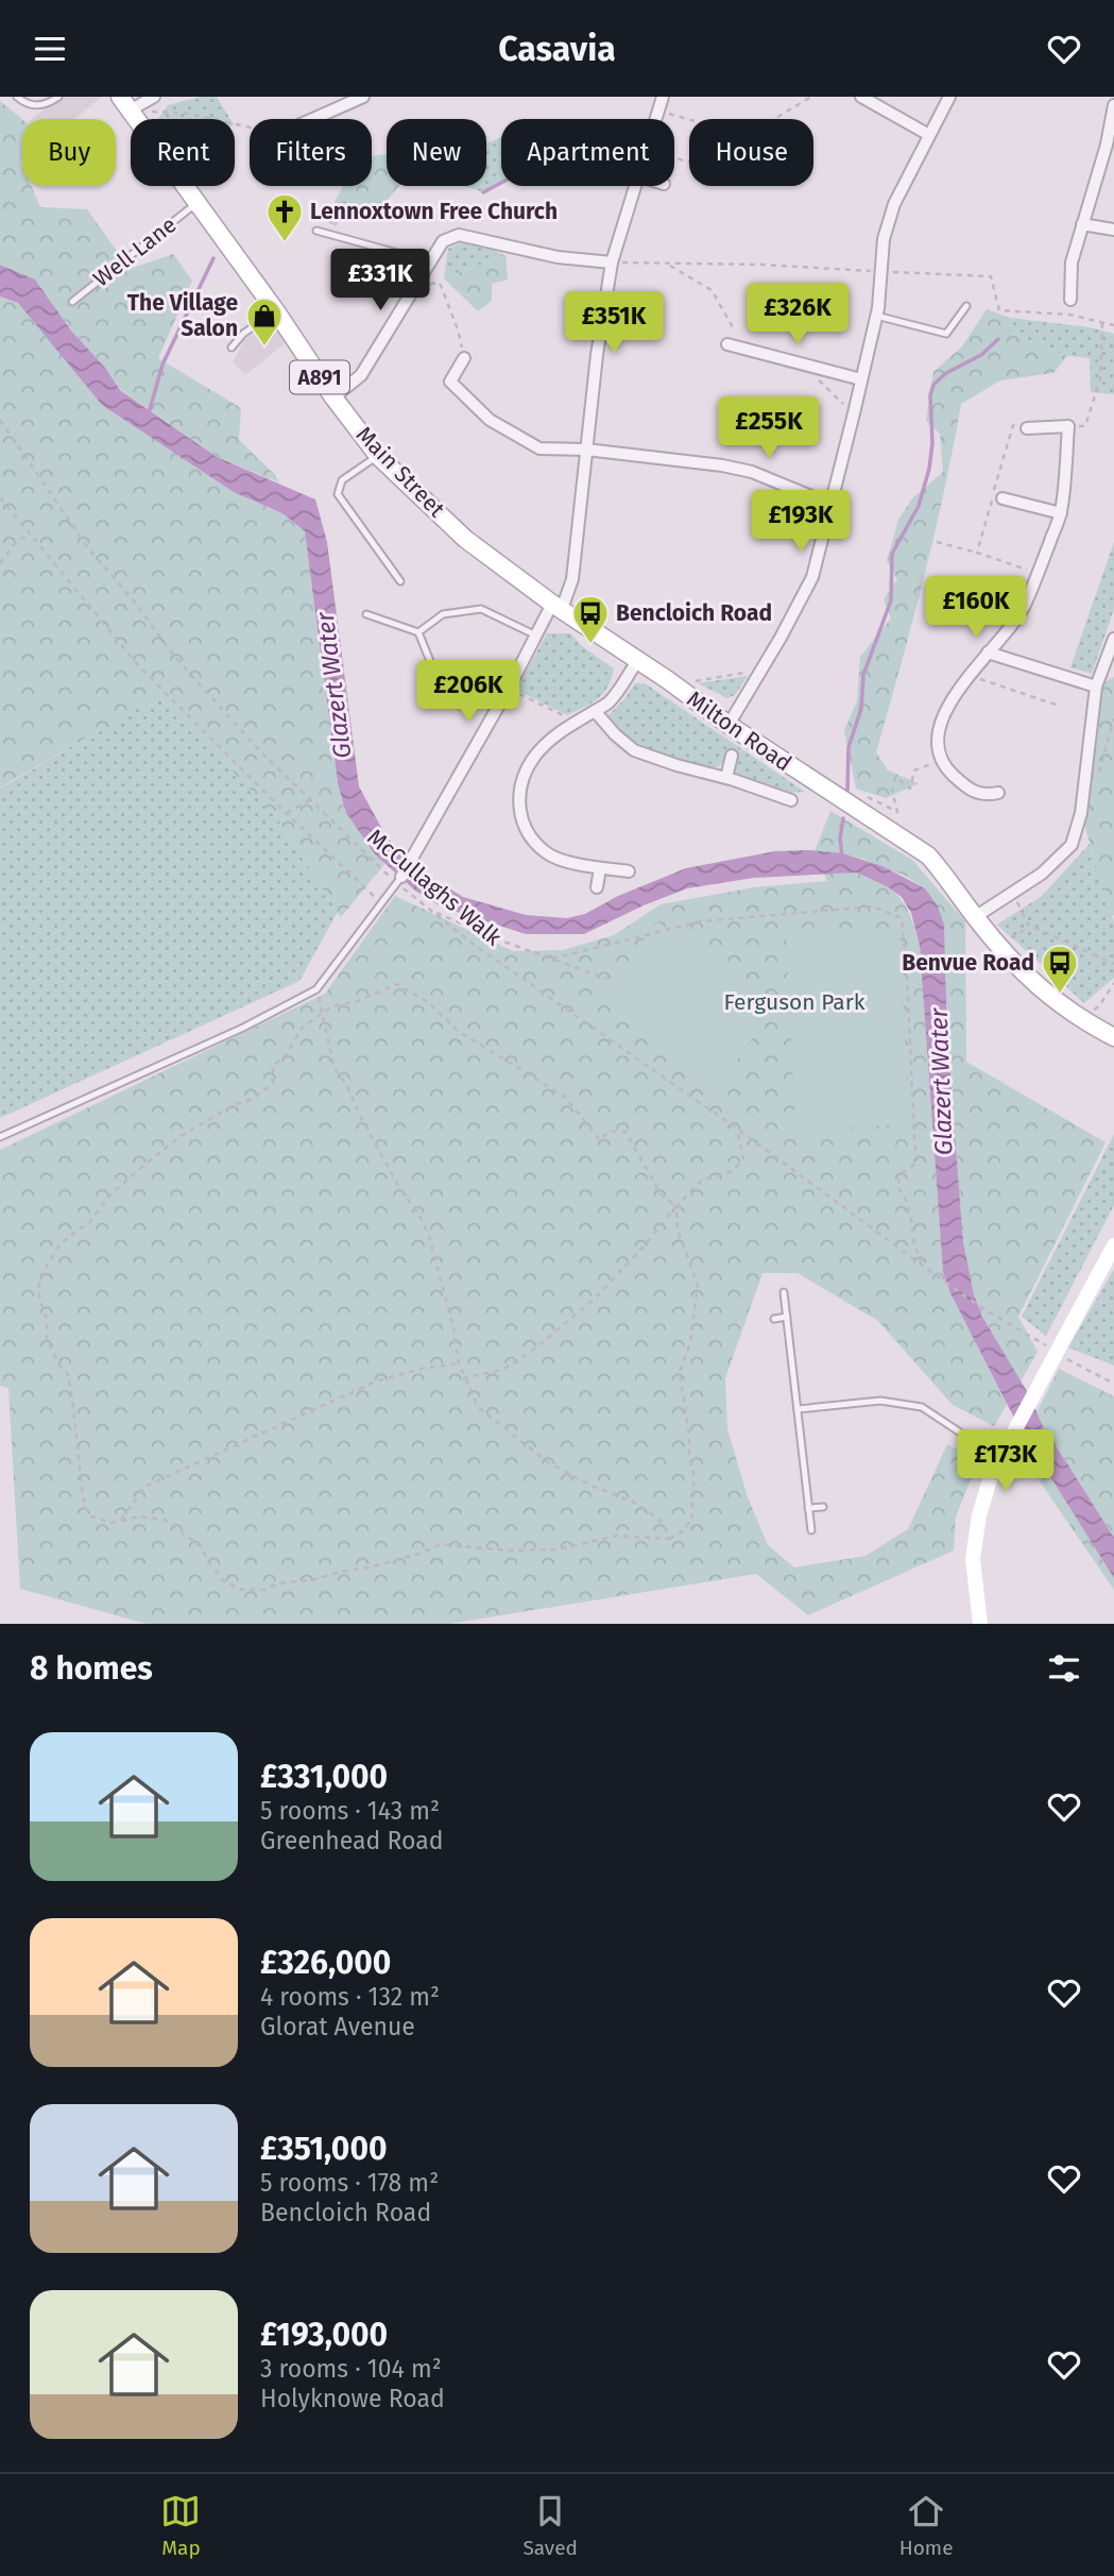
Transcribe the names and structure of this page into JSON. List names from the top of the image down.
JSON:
{
  "streets": {
    "main road": ["A891", "Main Street", "Milton Road"],
    "lane": ["Well Lane"],
    "path": ["McCullaghs Walk"]
  },
  "crossings": [
    ["Well Lane", "Main Street"],
    ["A891", "Milton Road"],
    ["Main Street", "Milton Road"]
  ],
  "water": ["Glazert Water"],
  "parks": ["Ferguson Park"],
  "places": {
    "church": ["Lennoxtown Free Church"],
    "shop": ["The Village Salon"],
    "bus stop": ["Bencloich Road", "Benvue Road"]
  },
  "page": {
    "header": "Casavia",
    "chip": [
      "Buy",
      "Rent",
      "Filters",
      "New",
      "Apartment",
      "House"
    ],
    "price": [
      "£331K",
      "£326K",
      "£351K",
      "£255K",
      "£193K",
      "£160K",
      "£206K",
      "£173K"
    ],
    "heading": "8 homes",
    "list": [
      {
        "name": "£331,000",
        "note": "5 rooms · 143 m² · Greenhead Road"
      },
      {
        "name": "£326,000",
        "note": "4 rooms · 132 m² · Glorat Avenue"
      },
      {
        "name": "£351,000",
        "note": "5 rooms · 178 m² · Bencloich Road"
      },
      {
        "name": "£193,000",
        "note": "3 rooms · 104 m² · Holyknowe Road"
      }
    ],
    "tabs": ["Map", "Saved", "Home"]
  }
}
